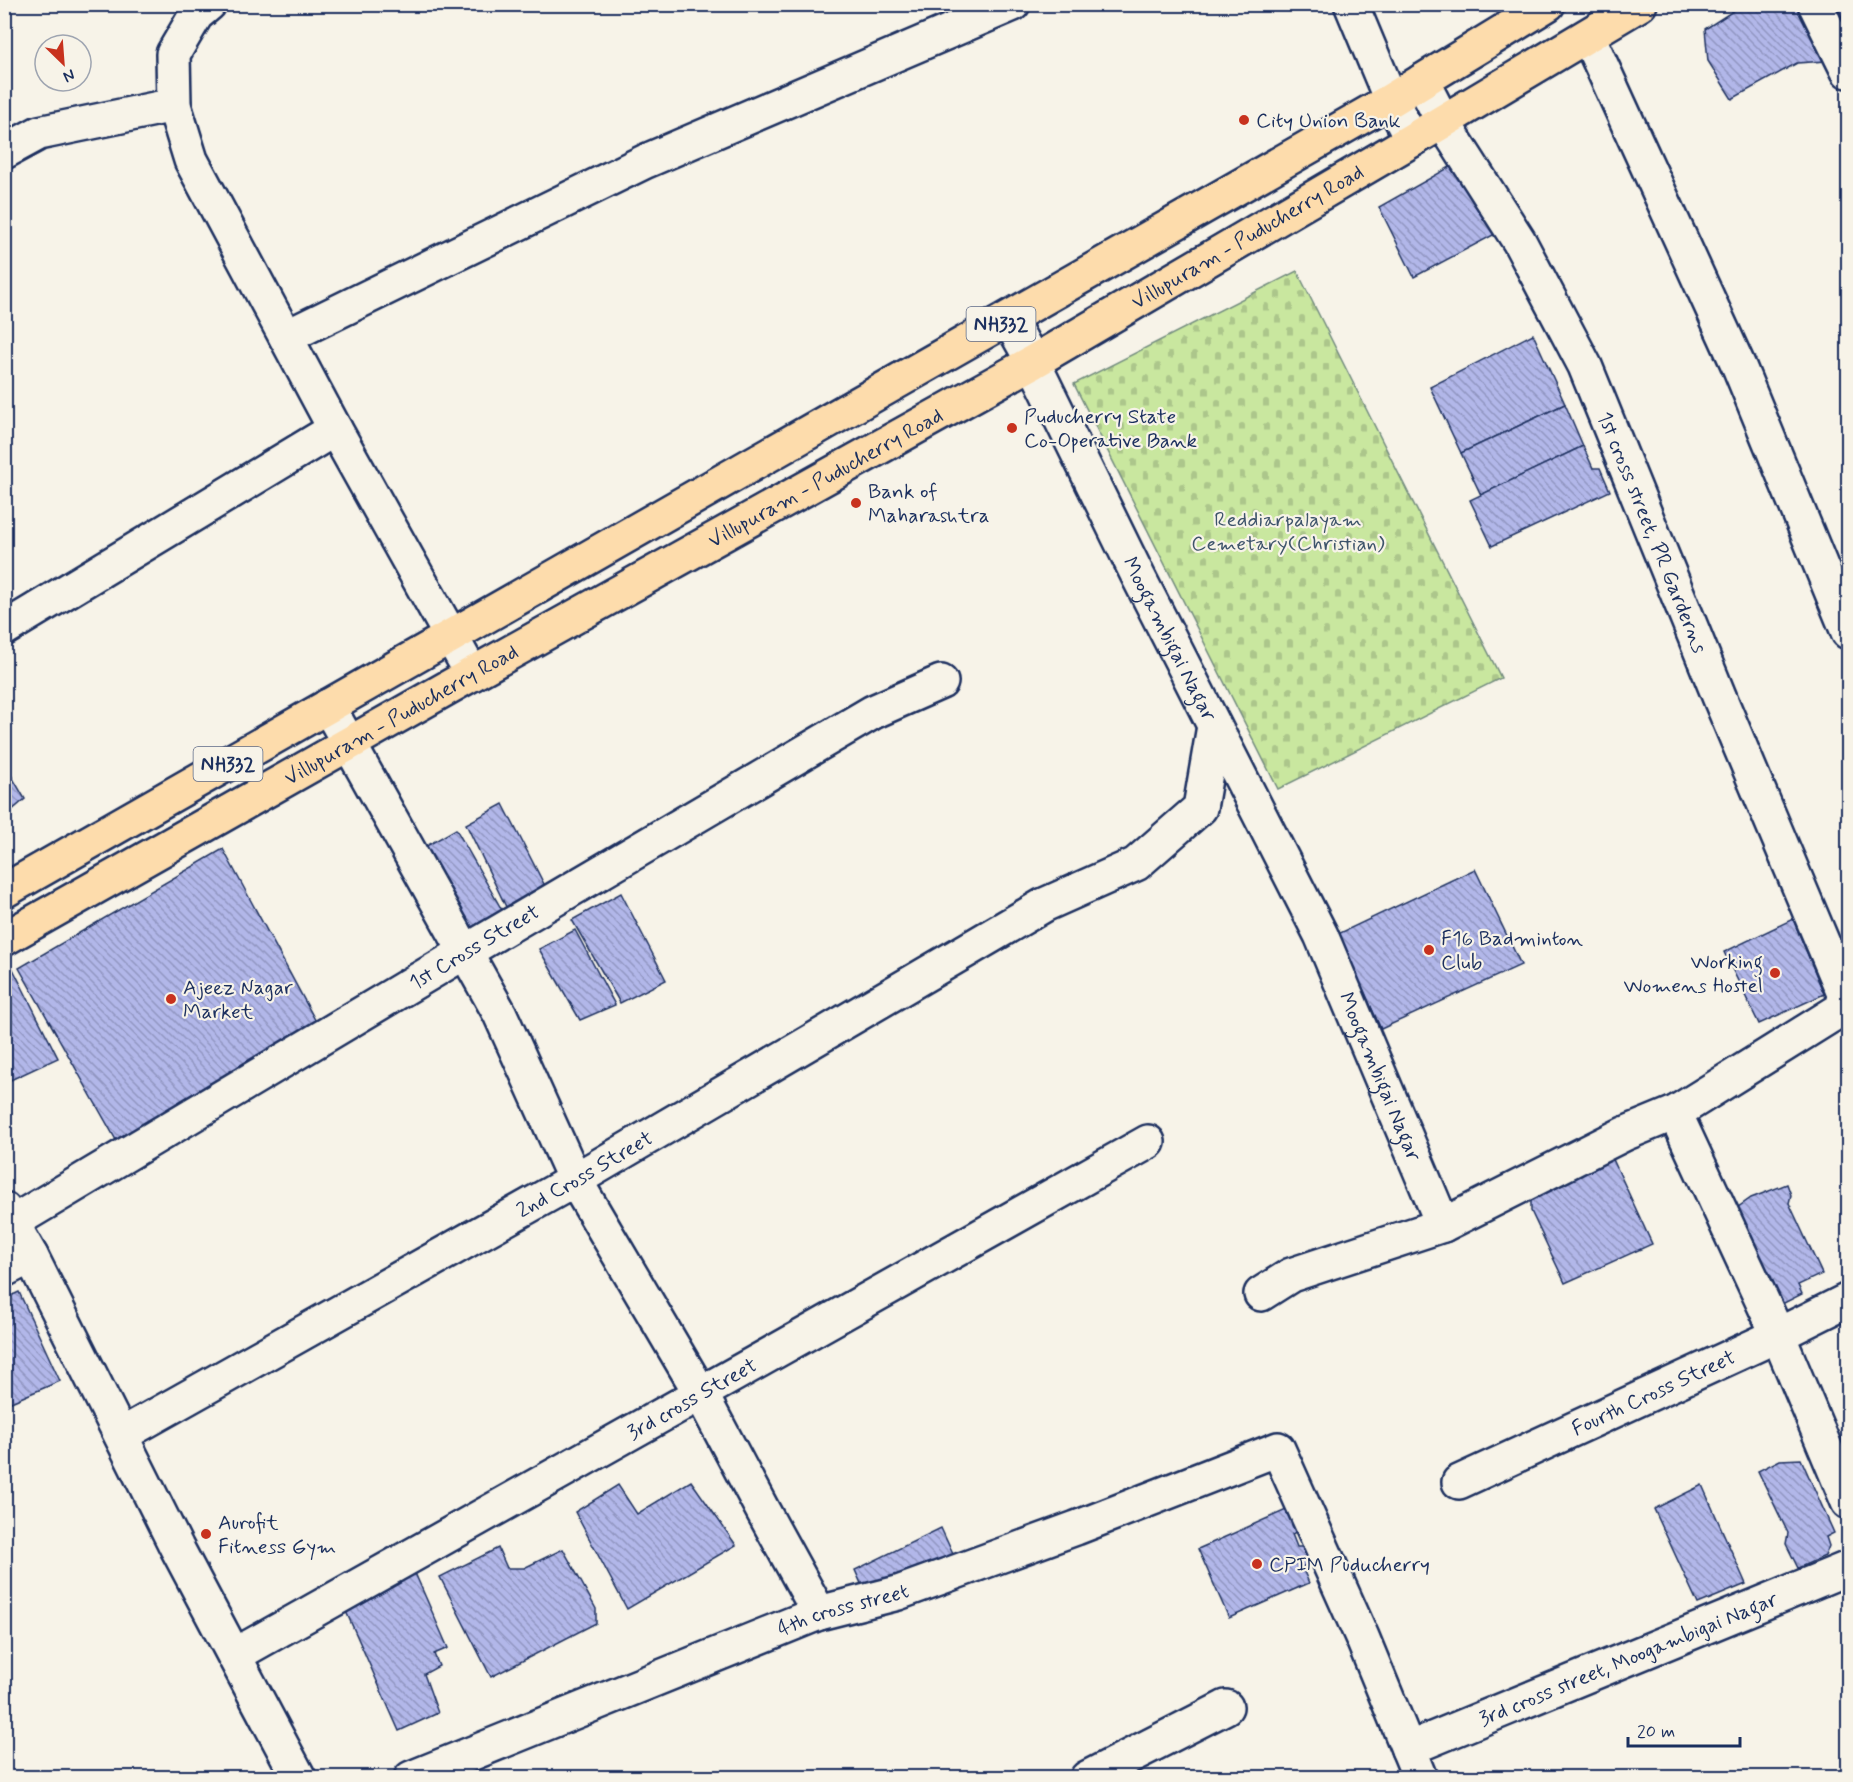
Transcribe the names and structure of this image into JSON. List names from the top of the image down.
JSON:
{
  "streets": {
    "highway": ["Villupuram - Puducherry Road", "NH332"],
    "street": [
      "1st cross street, PR Garderns",
      "Moogambigai Nagar",
      "1st Cross Street",
      "2nd Cross Street",
      "Fourth Cross Street",
      "3rd cross Street",
      "4th cross street",
      "3rd cross street, Moogambigai Nagar"
    ]
  },
  "crossings": [
    ["Villupuram - Puducherry Road", "1st cross street, PR Garderns"],
    ["Villupuram - Puducherry Road", "Moogambigai Nagar"],
    ["Moogambigai Nagar", "2nd Cross Street"],
    ["4th cross street", "3rd cross street, Moogambigai Nagar"]
  ],
  "parks": ["Reddiarpalayam Cemetary(Christian)"],
  "places": [
    "City Union Bank",
    "Puducherry State Co-Operative Bank",
    "Bank of Maharashtra",
    "F16 Badminton Club",
    "Working Womens Hostel",
    "Ajeez Nagar Market",
    "Aurofit Fitness Gym",
    "CPIM Puducherry"
  ],
  "scale_bar": "20 m",
  "north": "bottom right"
}
